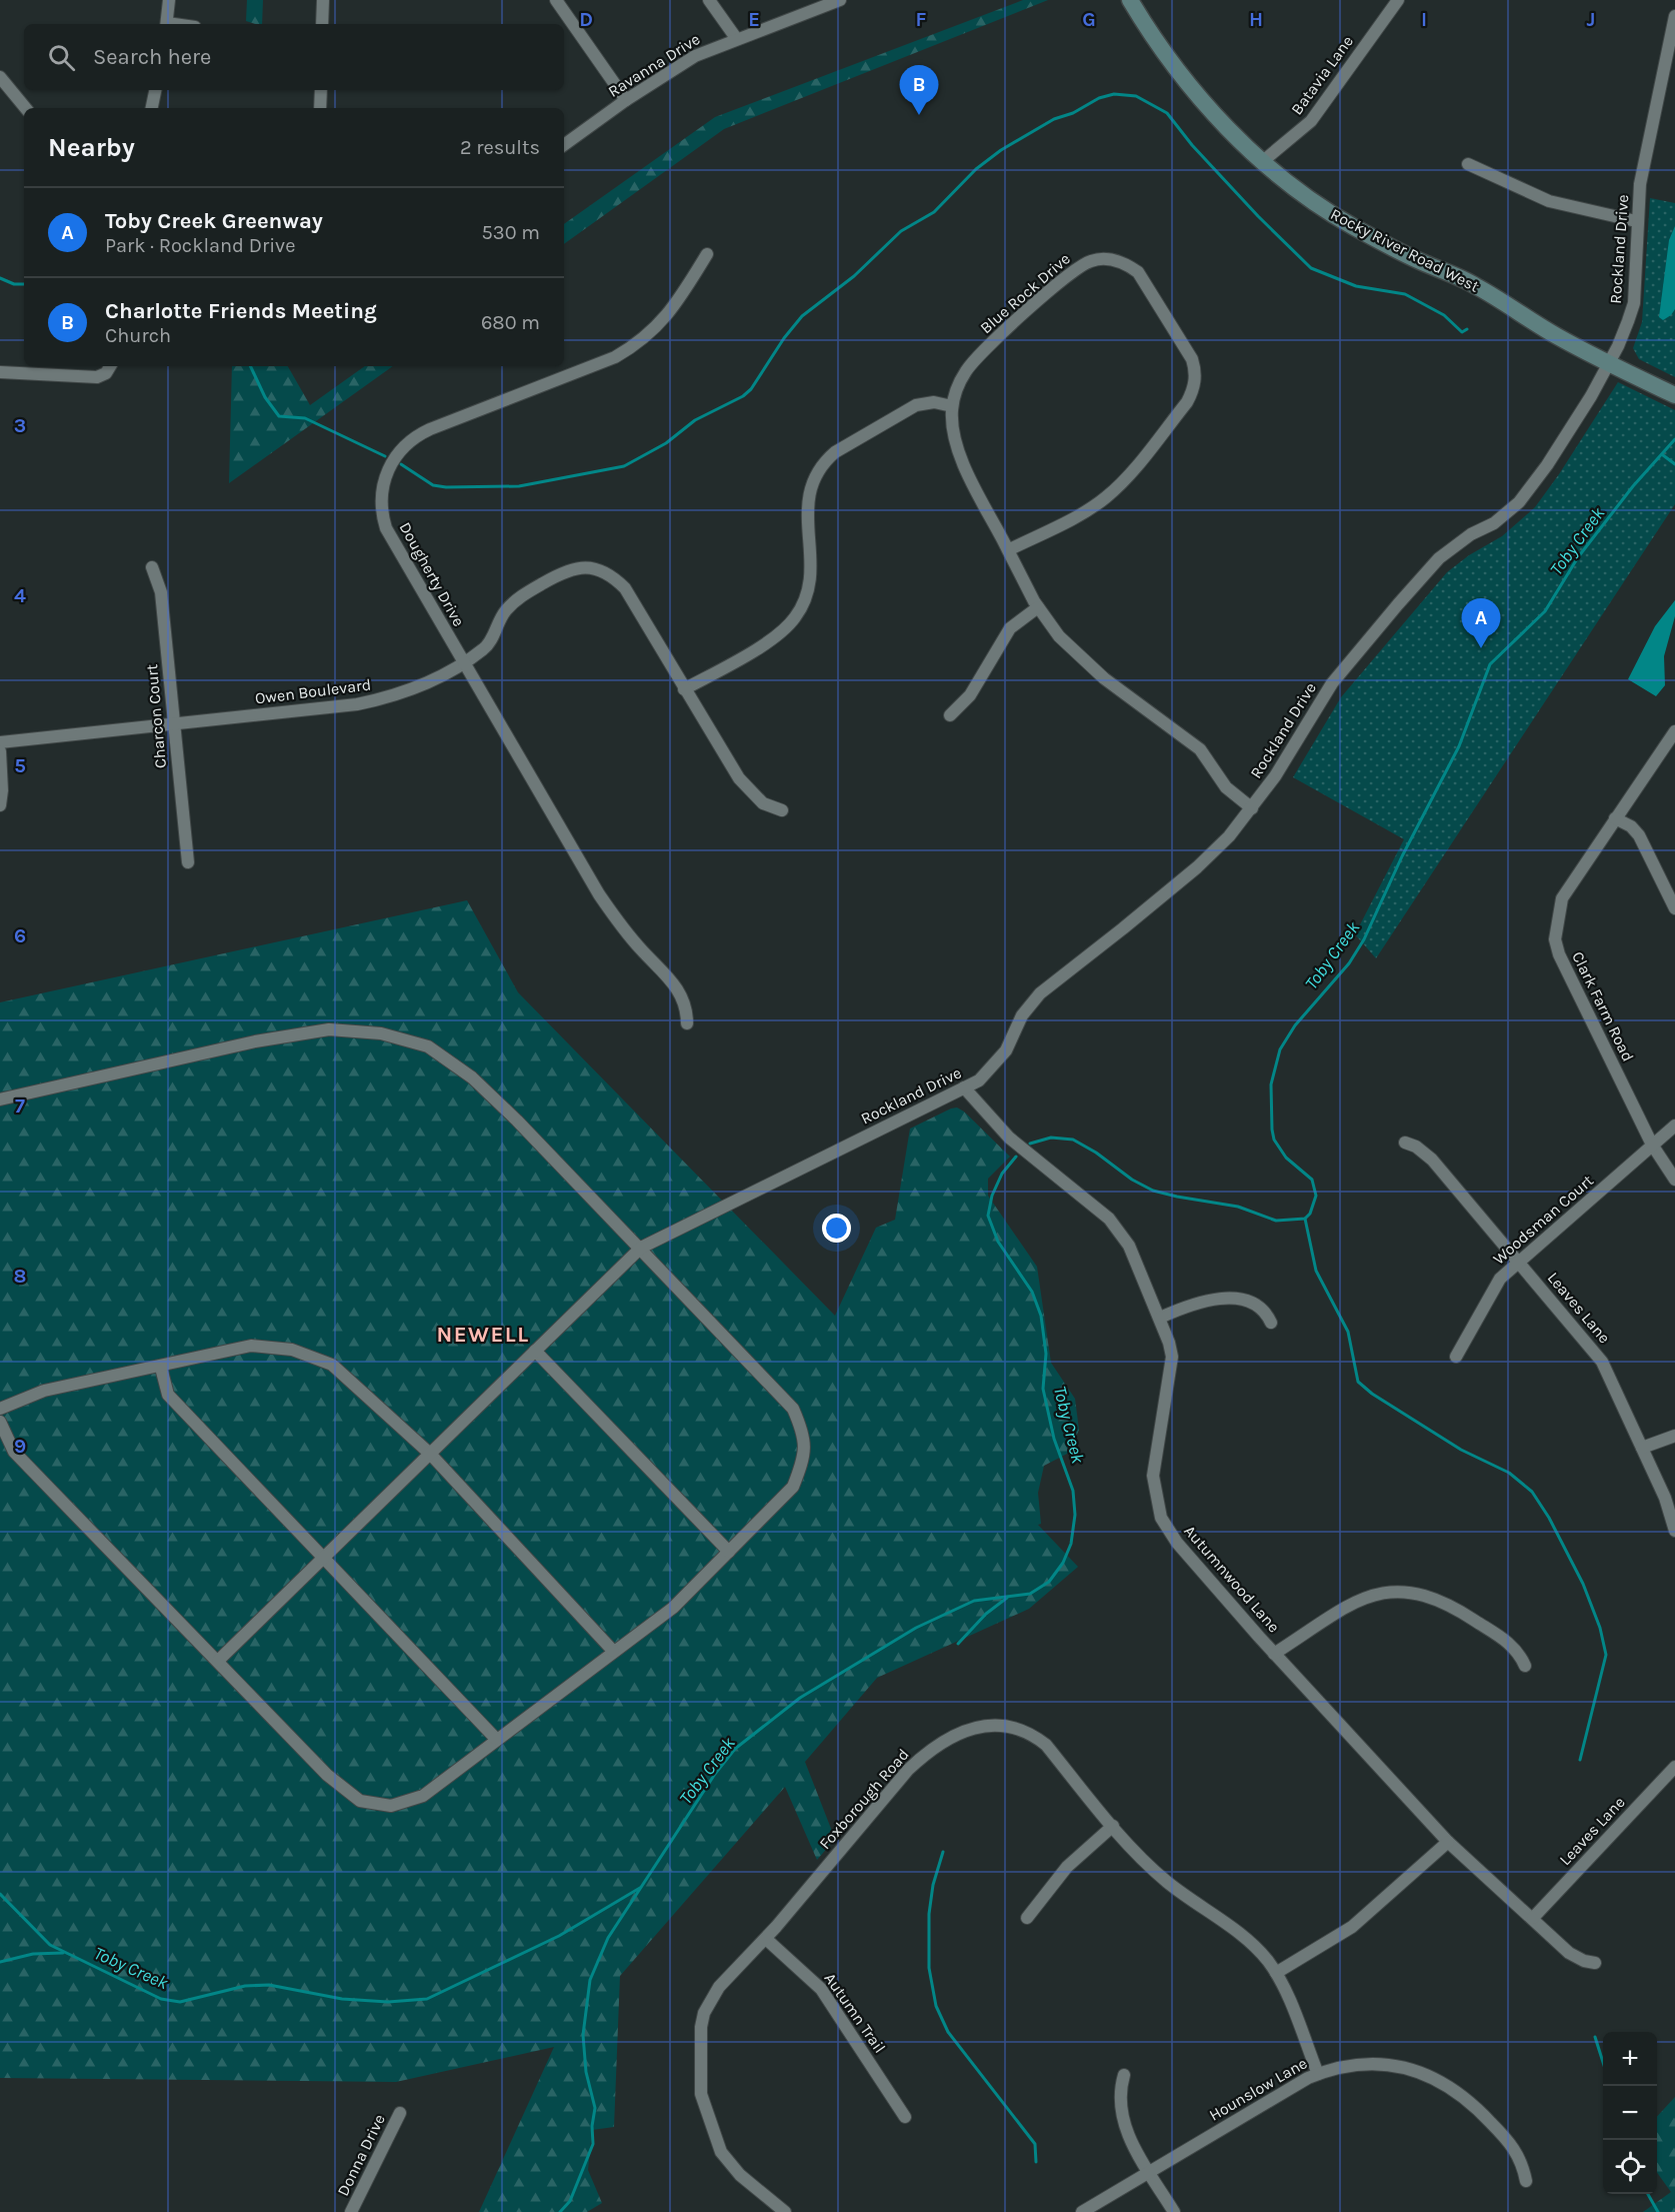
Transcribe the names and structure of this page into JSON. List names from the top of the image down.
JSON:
{
  "streets": {
    "street": [
      "Ravanna Drive",
      "Batavia Lane",
      "Rockland Drive",
      "Rocky River Road West",
      "Blue Rock Drive",
      "Dougherty Drive",
      "Owen Boulevard",
      "Charcon Court",
      "Clark Farm Road",
      "Woodsman Court",
      "Leaves Lane",
      "Autumnwood Lane",
      "Foxborough Road",
      "Autumn Trail",
      "Hounslow Lane",
      "Donna Drive"
    ]
  },
  "crossings": [
    ["Batavia Lane", "Rocky River Road West"],
    ["Rockland Drive", "Rocky River Road West"],
    ["Rockland Drive", "Blue Rock Drive"],
    ["Rockland Drive", "Autumnwood Lane"],
    ["Dougherty Drive", "Owen Boulevard"],
    ["Owen Boulevard", "Charcon Court"],
    ["Clark Farm Road", "Woodsman Court"],
    ["Woodsman Court", "Leaves Lane"],
    ["Leaves Lane", "Autumnwood Lane"],
    ["Foxborough Road", "Autumn Trail"],
    ["Foxborough Road", "Hounslow Lane"]
  ],
  "districts": ["NEWELL"],
  "water": ["Toby Creek"],
  "page": {
    "search": "Search here",
    "pins": ["B", "A"],
    "heading": ["Nearby", "2 results"],
    "list": [
      {
        "mark": "A",
        "name": "Toby Creek Greenway",
        "note": "Park · Rockland Drive",
        "value": "530 m"
      },
      {
        "mark": "B",
        "name": "Charlotte Friends Meeting",
        "note": "Church",
        "value": "680 m"
      }
    ],
    "map_buttons": ["+", "−"]
  },
  "grid": {
    "columns": [
      "D",
      "E",
      "F",
      "G",
      "H",
      "I",
      "J"
    ],
    "rows": [
      "3",
      "4",
      "5",
      "6",
      "7",
      "8",
      "9"
    ]
  }
}
